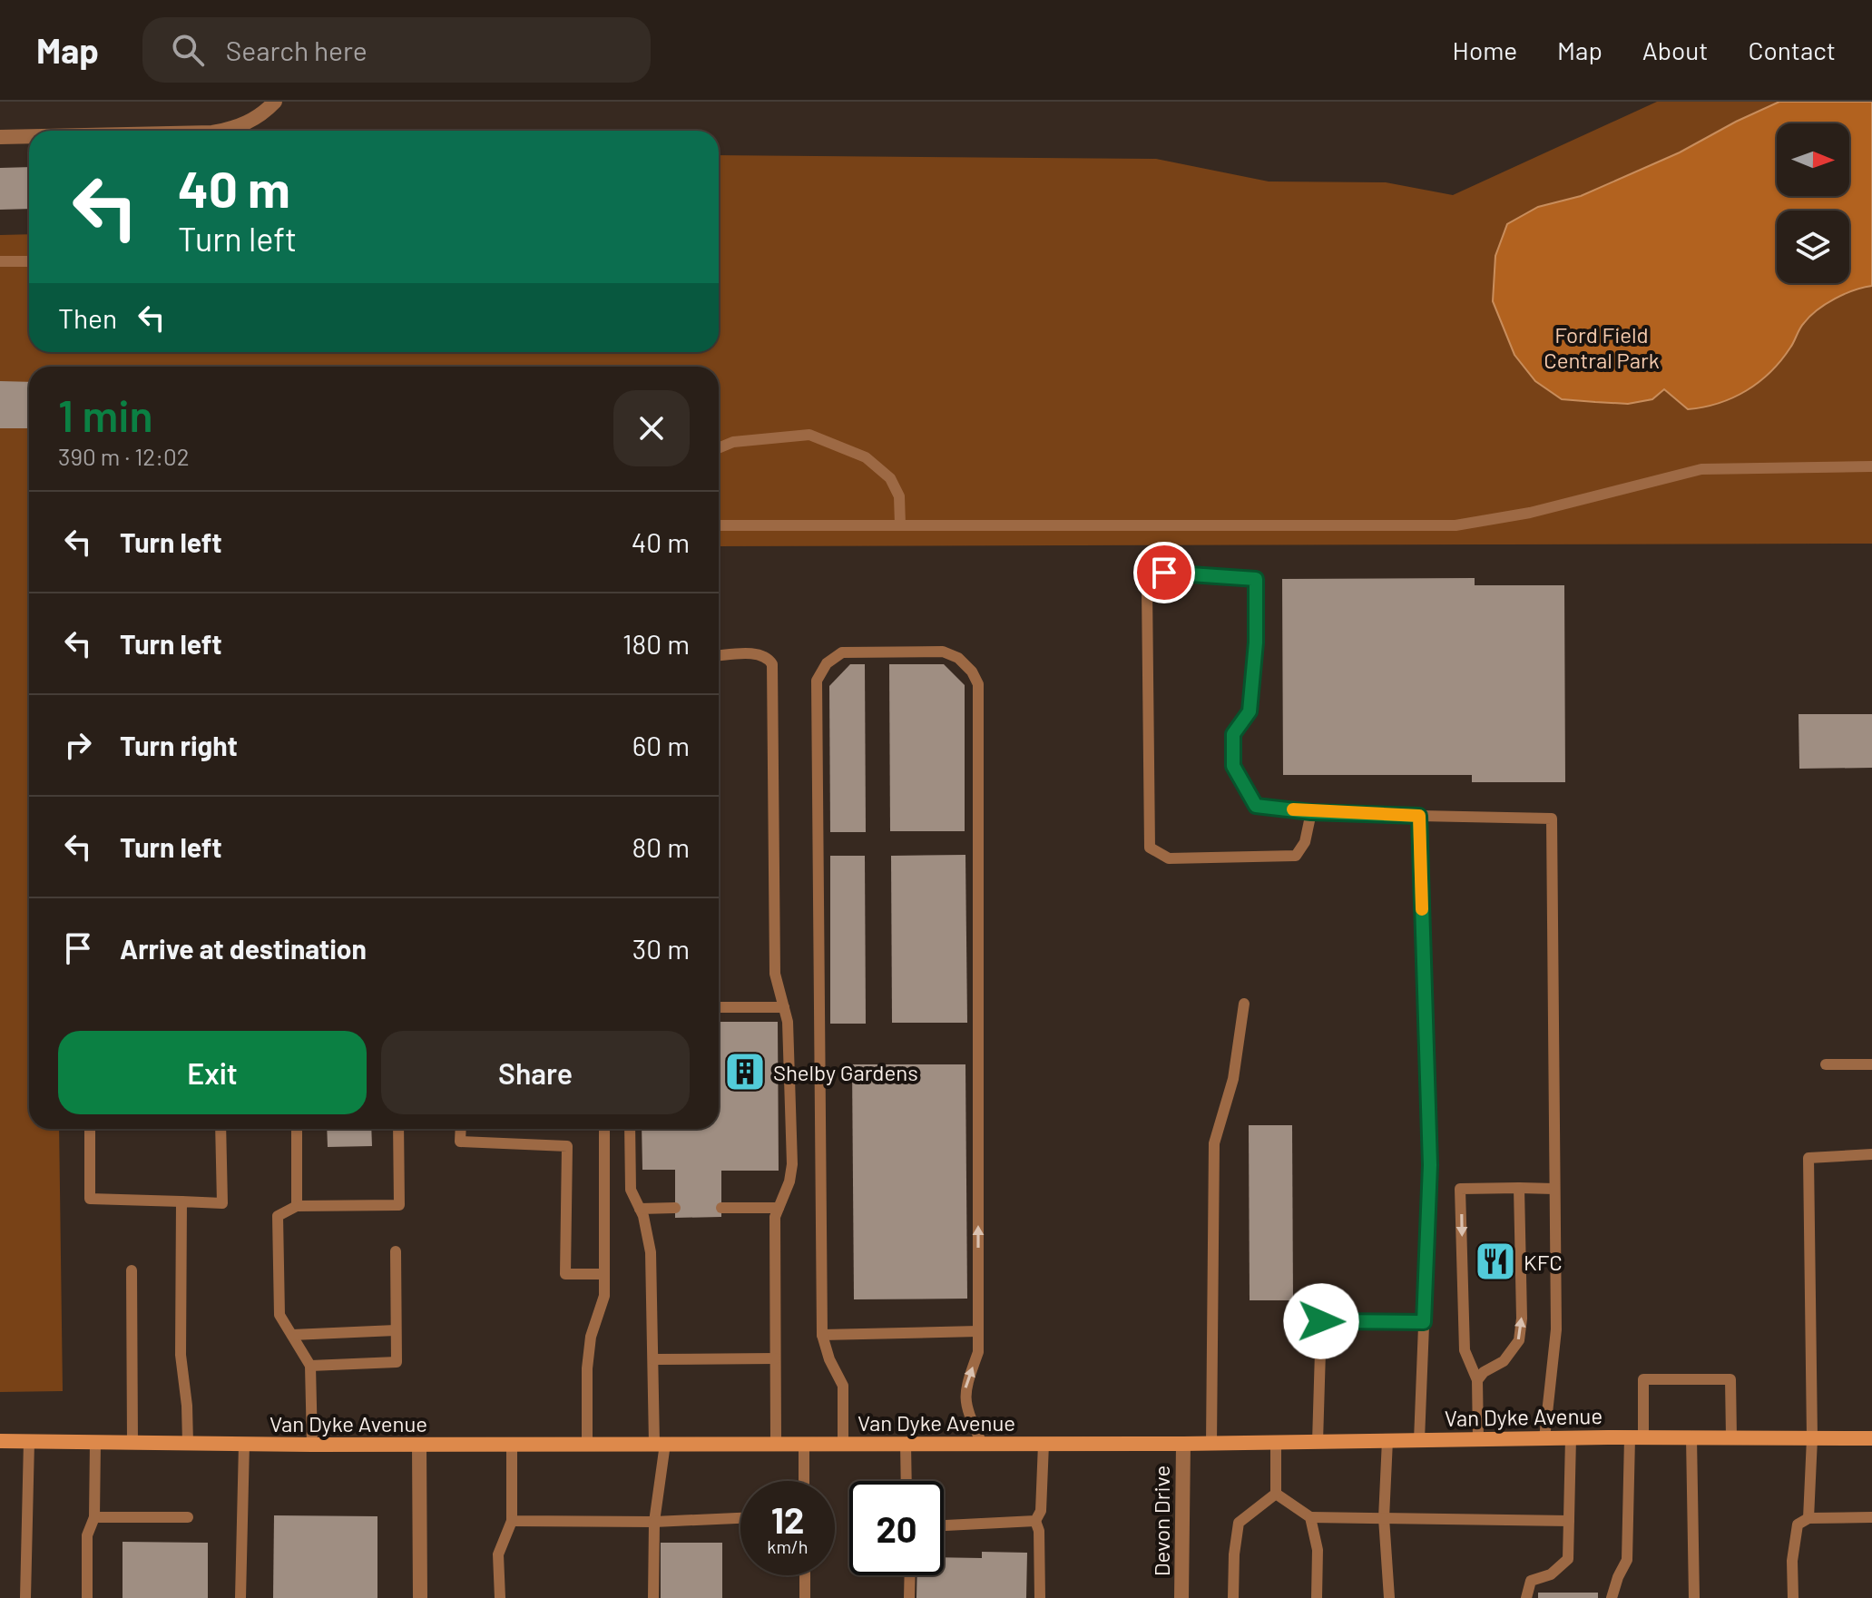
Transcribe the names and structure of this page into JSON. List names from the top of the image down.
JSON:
{
  "streets": {
    "main road": ["Van Dyke Avenue"],
    "street": ["Devon Drive"]
  },
  "crossings": [
    ["Van Dyke Avenue", "Devon Drive"]
  ],
  "parks": ["Ford Field Central Park"],
  "places": {
    "building": ["Shelby Gardens"],
    "restaurant": ["KFC"]
  },
  "north": "right",
  "page": {
    "header": "Map",
    "search": "Search here",
    "nav": [
      "Home",
      "Map",
      "About",
      "Contact"
    ],
    "turn": ["40 m", "Turn left"],
    "then": "Then",
    "heading": ["1 min", "390 m · 12:02"],
    "list": [
      {
        "name": "Turn left",
        "value": "40 m"
      },
      {
        "name": "Turn left",
        "value": "180 m"
      },
      {
        "name": "Turn right",
        "value": "60 m"
      },
      {
        "name": "Turn left",
        "value": "80 m"
      },
      {
        "name": "Arrive at destination",
        "value": "30 m"
      }
    ],
    "buttons": ["Exit", "Share"],
    "speed": "12 km/h",
    "limit": "20"
  }
}
